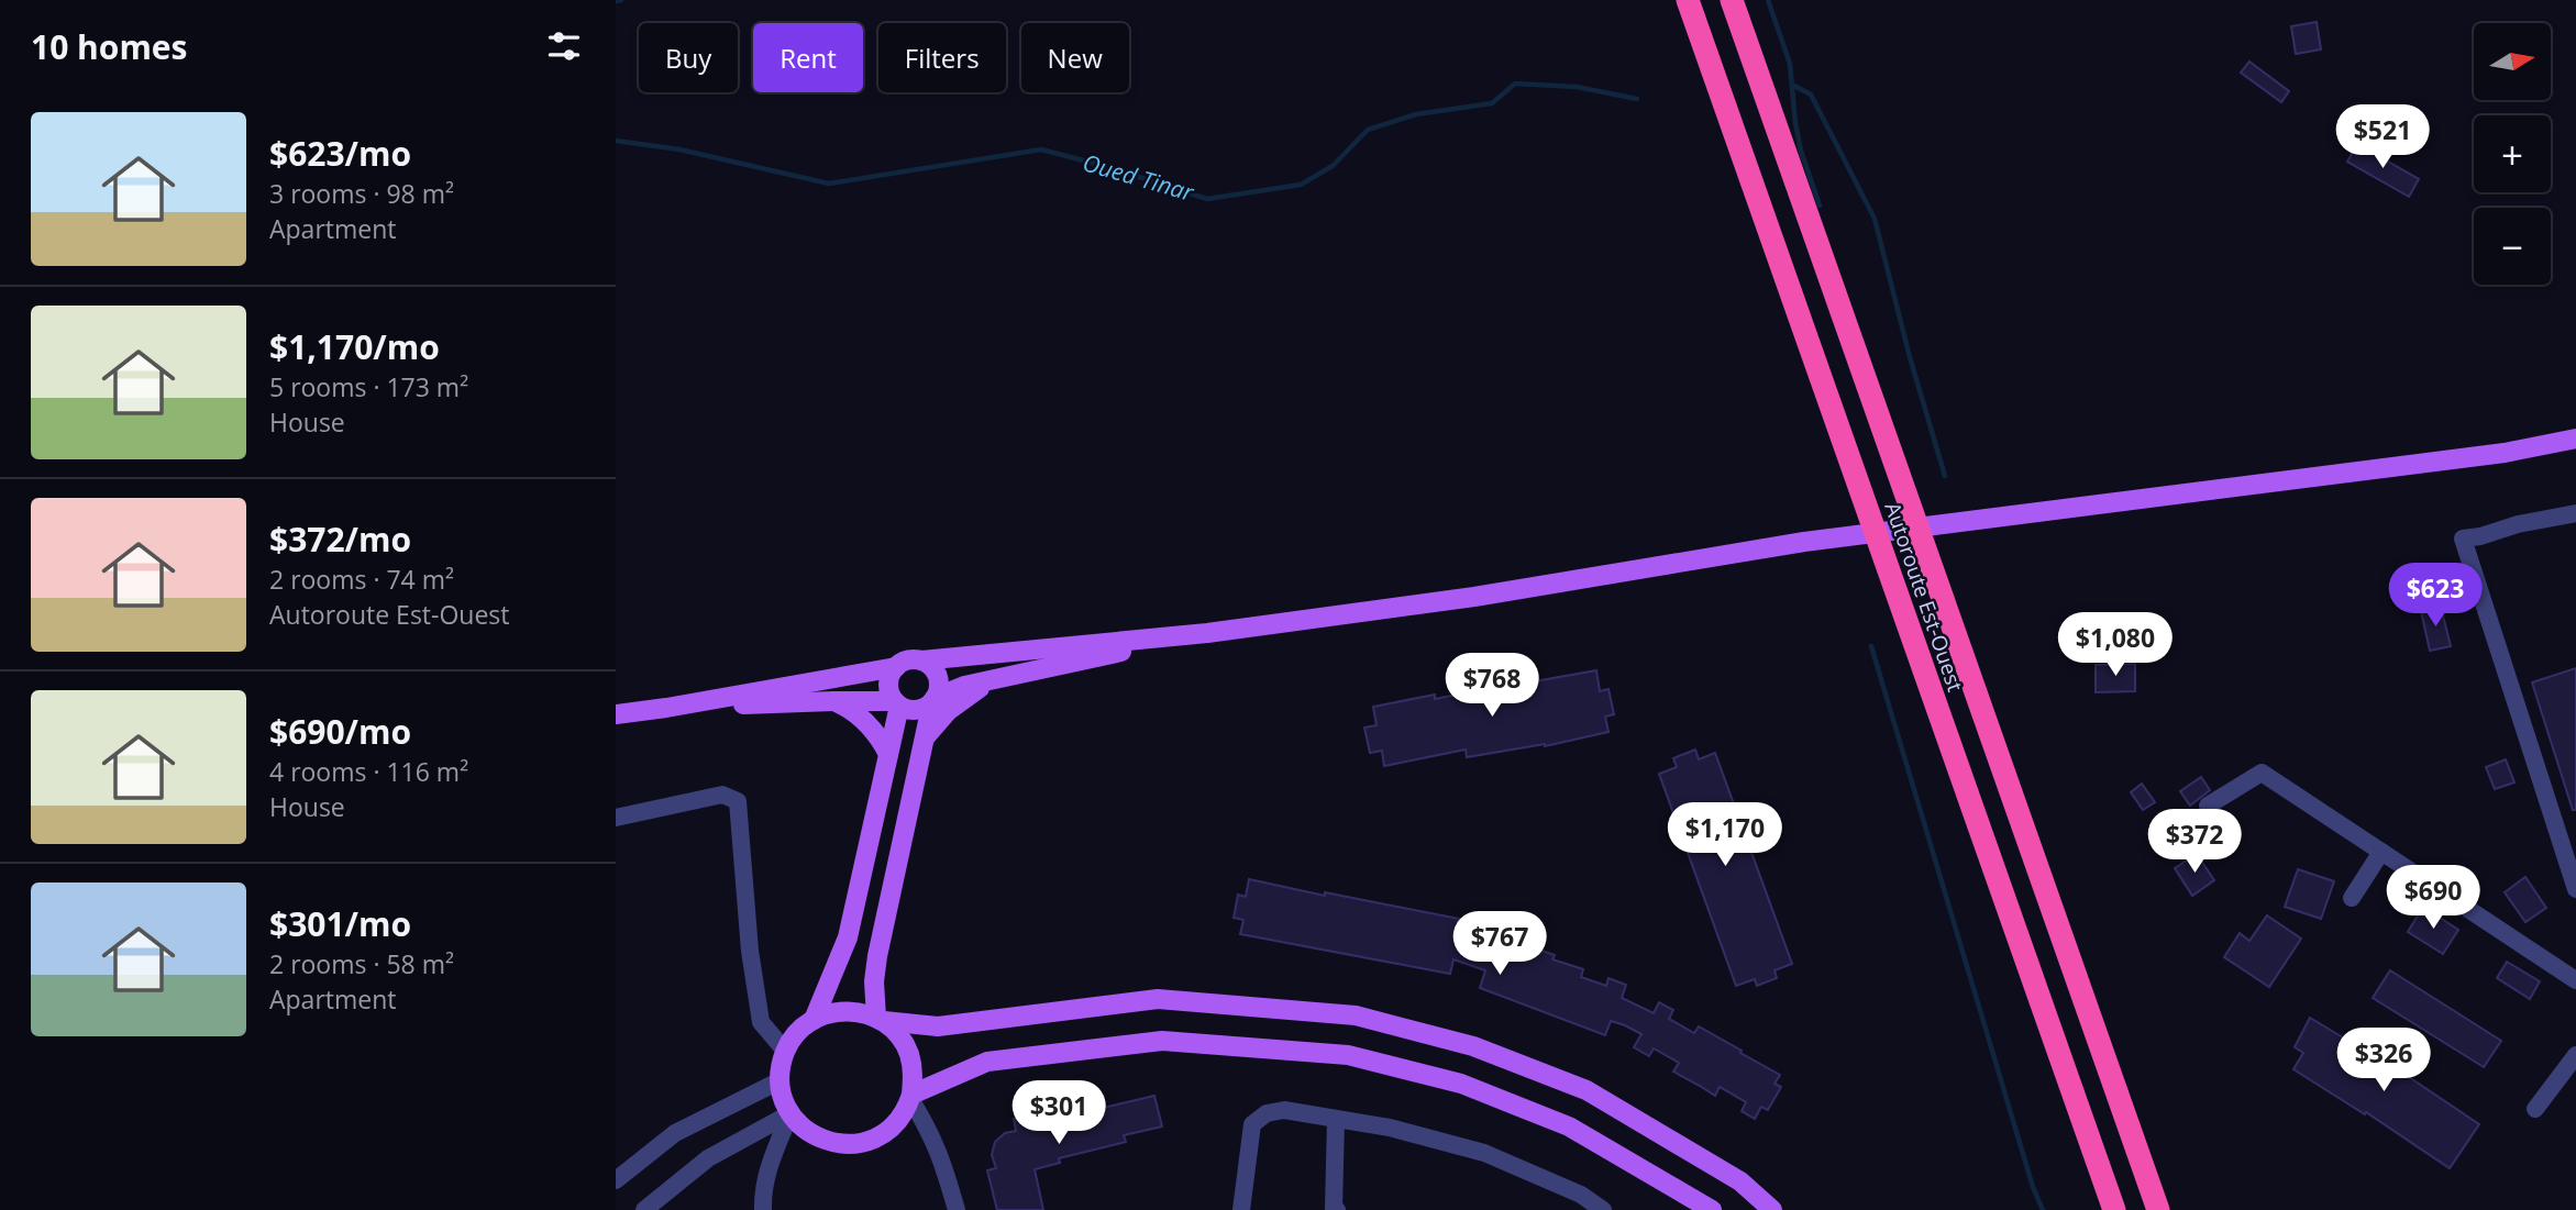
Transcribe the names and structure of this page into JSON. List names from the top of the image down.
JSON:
{
  "streets": {
    "highway": ["Autoroute Est-Ouest"]
  },
  "water": ["Oued Tinar"],
  "north": "right",
  "page": {
    "heading": "10 homes",
    "map_buttons": ["+", "−"],
    "chip": [
      "Buy",
      "Rent",
      "Filters",
      "New"
    ],
    "list": [
      {
        "name": "$623/mo",
        "note": "3 rooms · 98 m² · Apartment"
      },
      {
        "name": "$1,170/mo",
        "note": "5 rooms · 173 m² · House"
      },
      {
        "name": "$372/mo",
        "note": "2 rooms · 74 m² · Autoroute Est-Ouest"
      },
      {
        "name": "$690/mo",
        "note": "4 rooms · 116 m² · House"
      },
      {
        "name": "$301/mo",
        "note": "2 rooms · 58 m² · Apartment"
      }
    ],
    "price": [
      "$521",
      "$623",
      "$1,080",
      "$768",
      "$1,170",
      "$372",
      "$690",
      "$767",
      "$326",
      "$301"
    ]
  }
}
